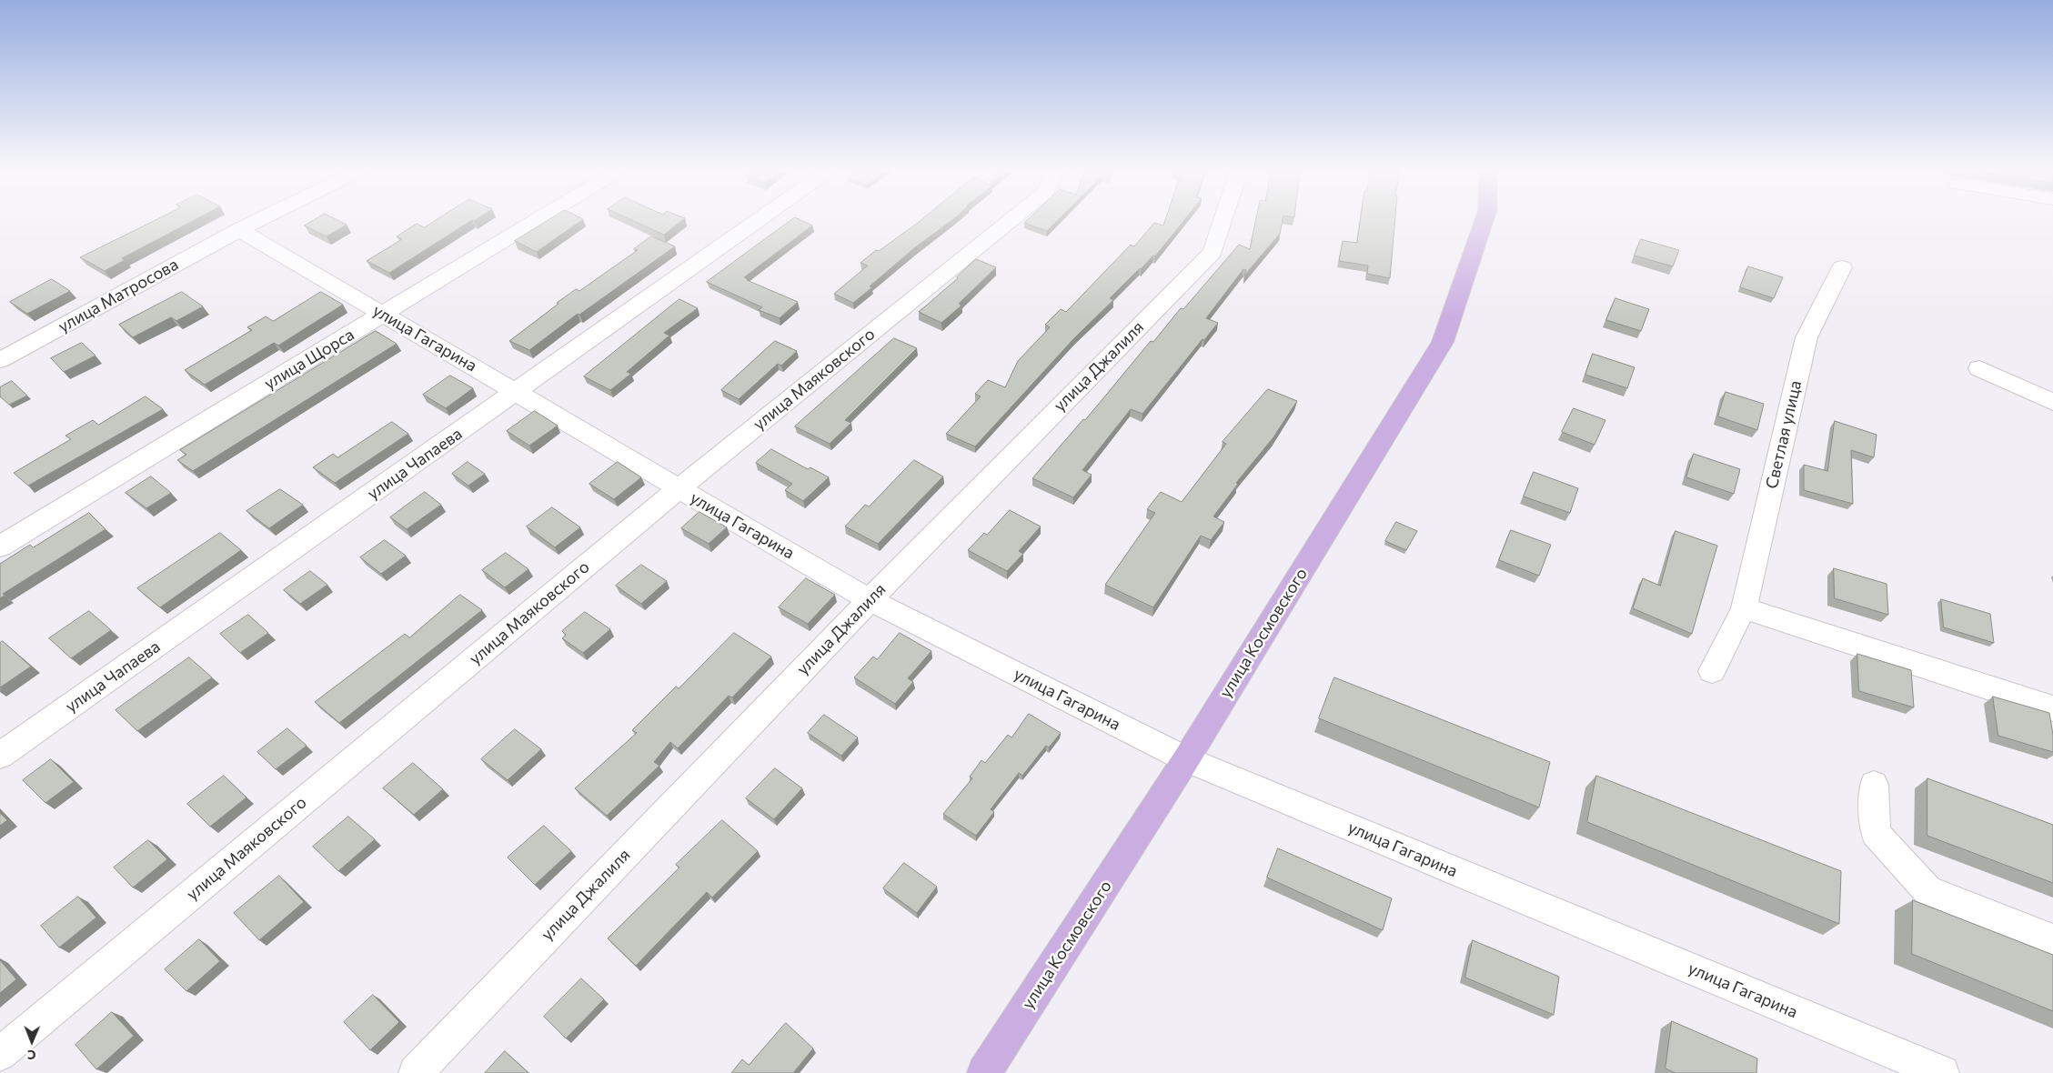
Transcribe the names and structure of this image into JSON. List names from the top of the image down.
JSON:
{
  "streets": {
    "main road": ["улица Космовского"],
    "street": [
      "улица Матросова",
      "улица Гагарина",
      "улица Щорса",
      "улица Джалиля",
      "улица Маяковского",
      "Светлая улица",
      "улица Чапаева"
    ]
  },
  "crossings": [
    ["улица Матросова", "улица Гагарина"],
    ["улица Гагарина", "улица Щорса"],
    ["улица Гагарина", "улица Джалиля"],
    ["улица Гагарина", "улица Маяковского"],
    ["улица Гагарина", "улица Чапаева"],
    ["улица Гагарина", "улица Космовского"]
  ],
  "north": "bottom"
}
